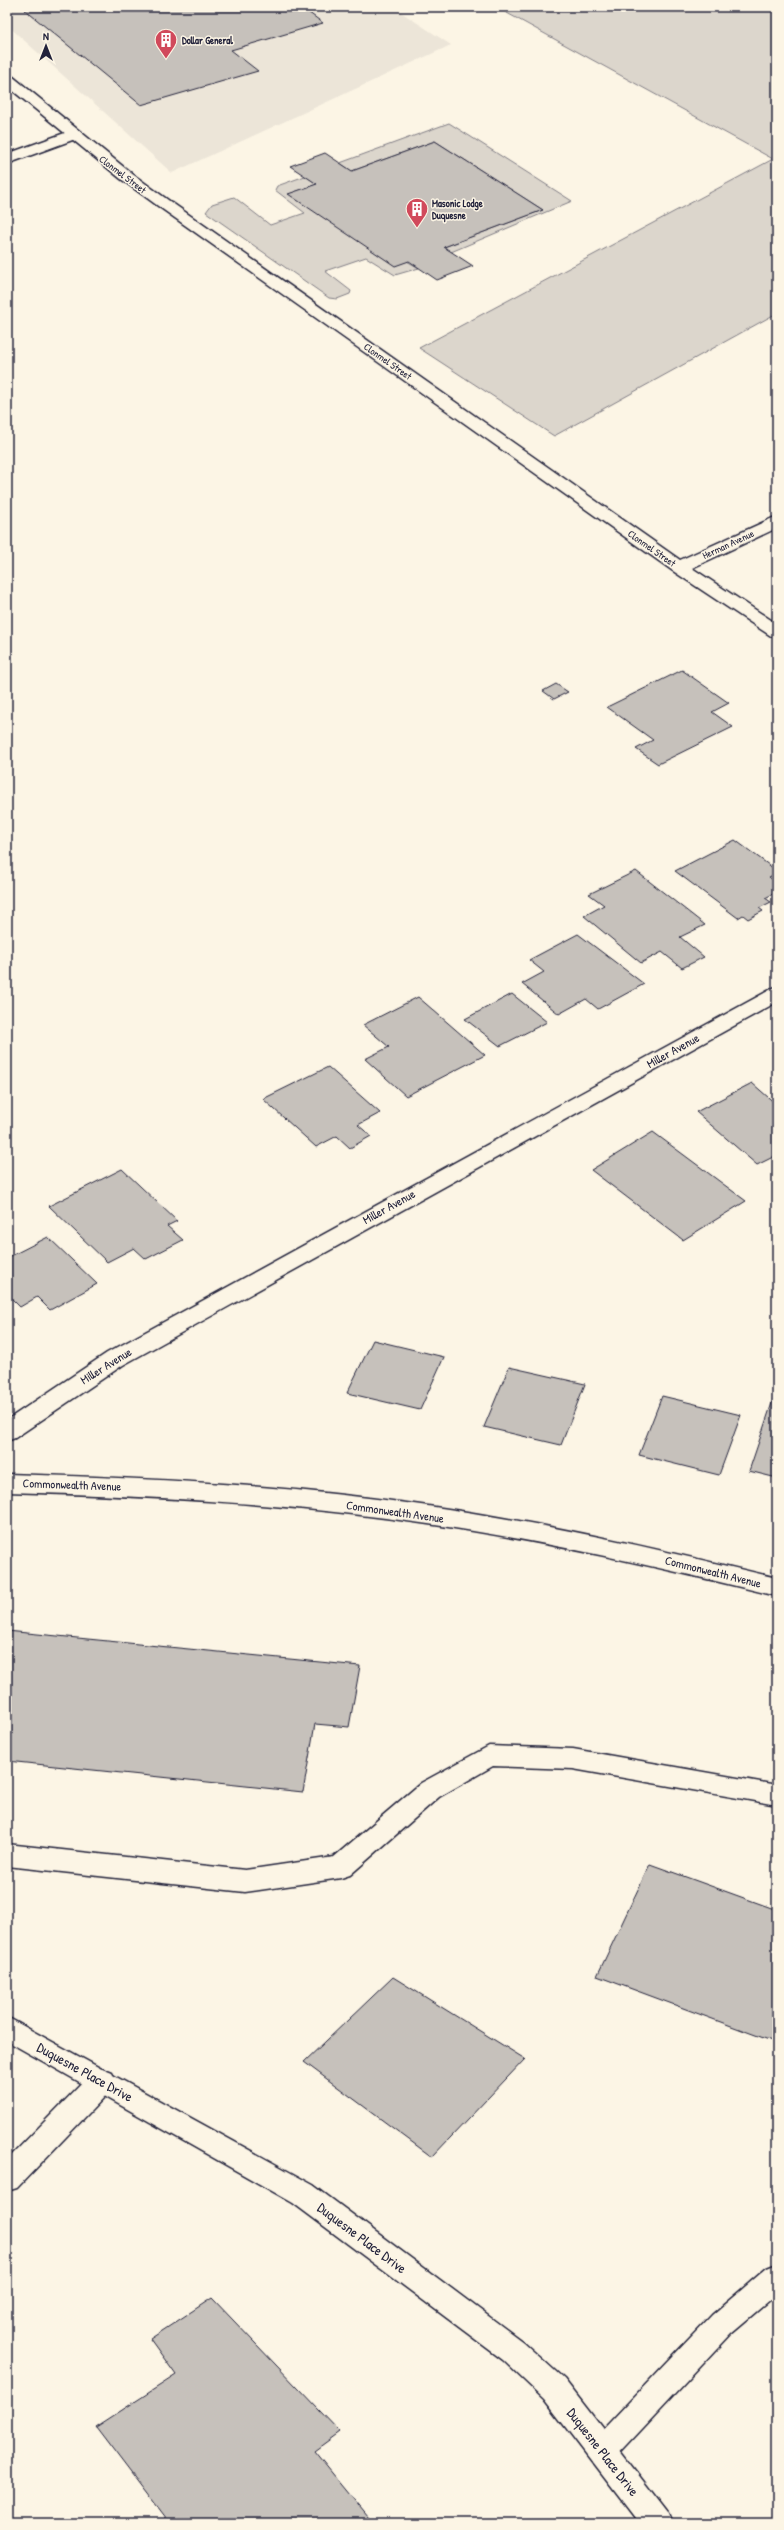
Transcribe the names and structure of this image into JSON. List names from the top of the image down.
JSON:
{
  "streets": {
    "street": [
      "Clonmel Street",
      "Herman Avenue",
      "Miller Avenue",
      "Commonwealth Avenue",
      "Duquesne Place Drive"
    ]
  },
  "crossings": [
    ["Clonmel Street", "Herman Avenue"]
  ],
  "places": {
    "building": ["Dollar General", "Masonic Lodge Duquesne"]
  },
  "north": "top"
}
